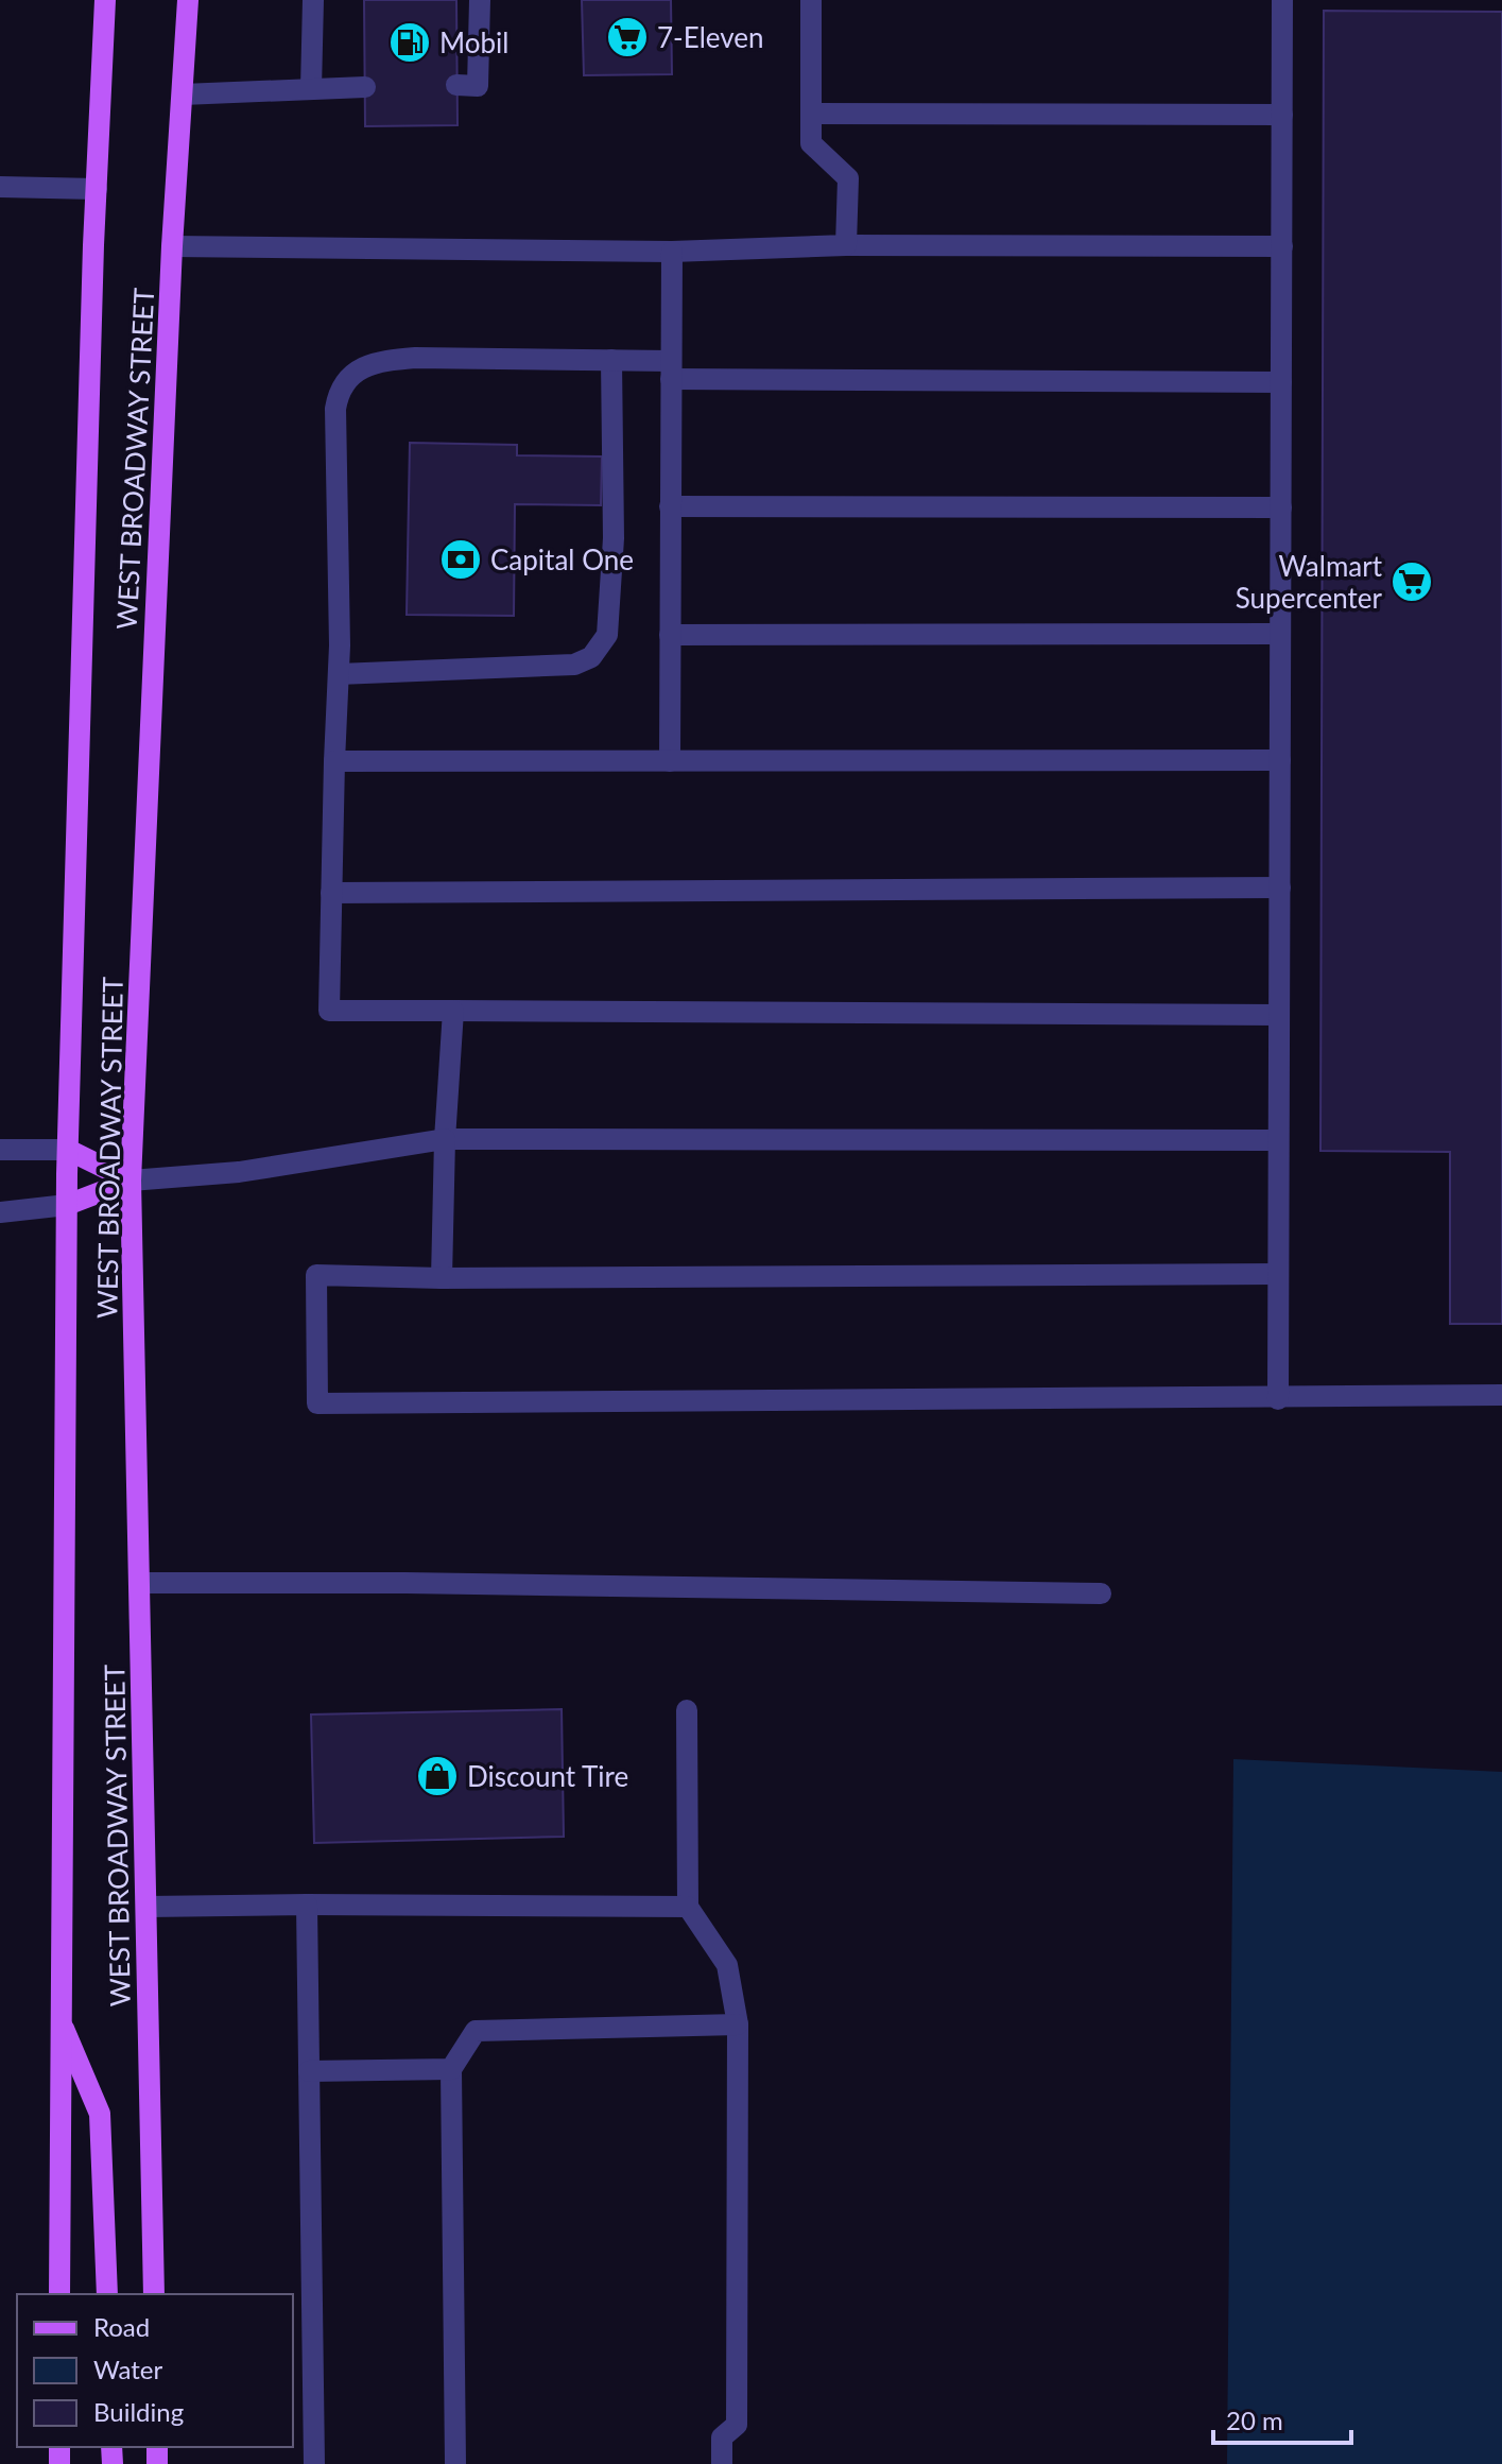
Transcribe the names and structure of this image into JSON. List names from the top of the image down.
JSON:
{
  "streets": {
    "main road": ["WEST BROADWAY STREET"]
  },
  "places": {
    "supermarket": ["7-Eleven", "Walmart Supercenter"],
    "fuel station": ["Mobil"],
    "bank": ["Capital One"],
    "shop": ["Discount Tire"]
  },
  "legend": ["Road", "Water", "Building"],
  "scale_bar": "20 m"
}
